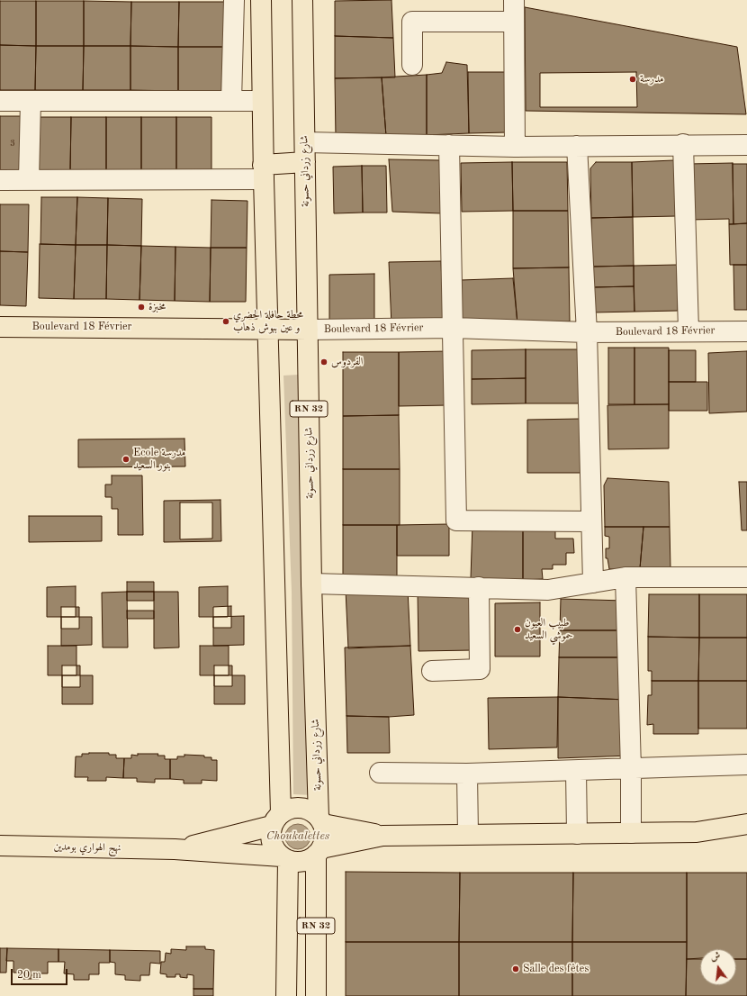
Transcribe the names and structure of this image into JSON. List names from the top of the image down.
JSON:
{
  "streets": {
    "main road": [
      "شارع زرداني حسونة",
      "Boulevard 18 Février",
      "RN 32",
      "نهج الهواري بومدين"
    ]
  },
  "crossings": [
    ["شارع زرداني حسونة", "Boulevard 18 Février"],
    ["شارع زرداني حسونة", "RN 32"]
  ],
  "water": ["Choukalettes"],
  "places": [
    "مدرسة",
    "مخبزة",
    "محطة حافلة الحضري و عين ببوش ذهاب",
    "الفردوس",
    "Ecole مدرسة بنور السعيد",
    "طبيب العيون حموشي السعيد",
    "Salle des fêtes"
  ],
  "house_numbers": ["3"],
  "scale_bar": "20 m",
  "north": "top"
}
